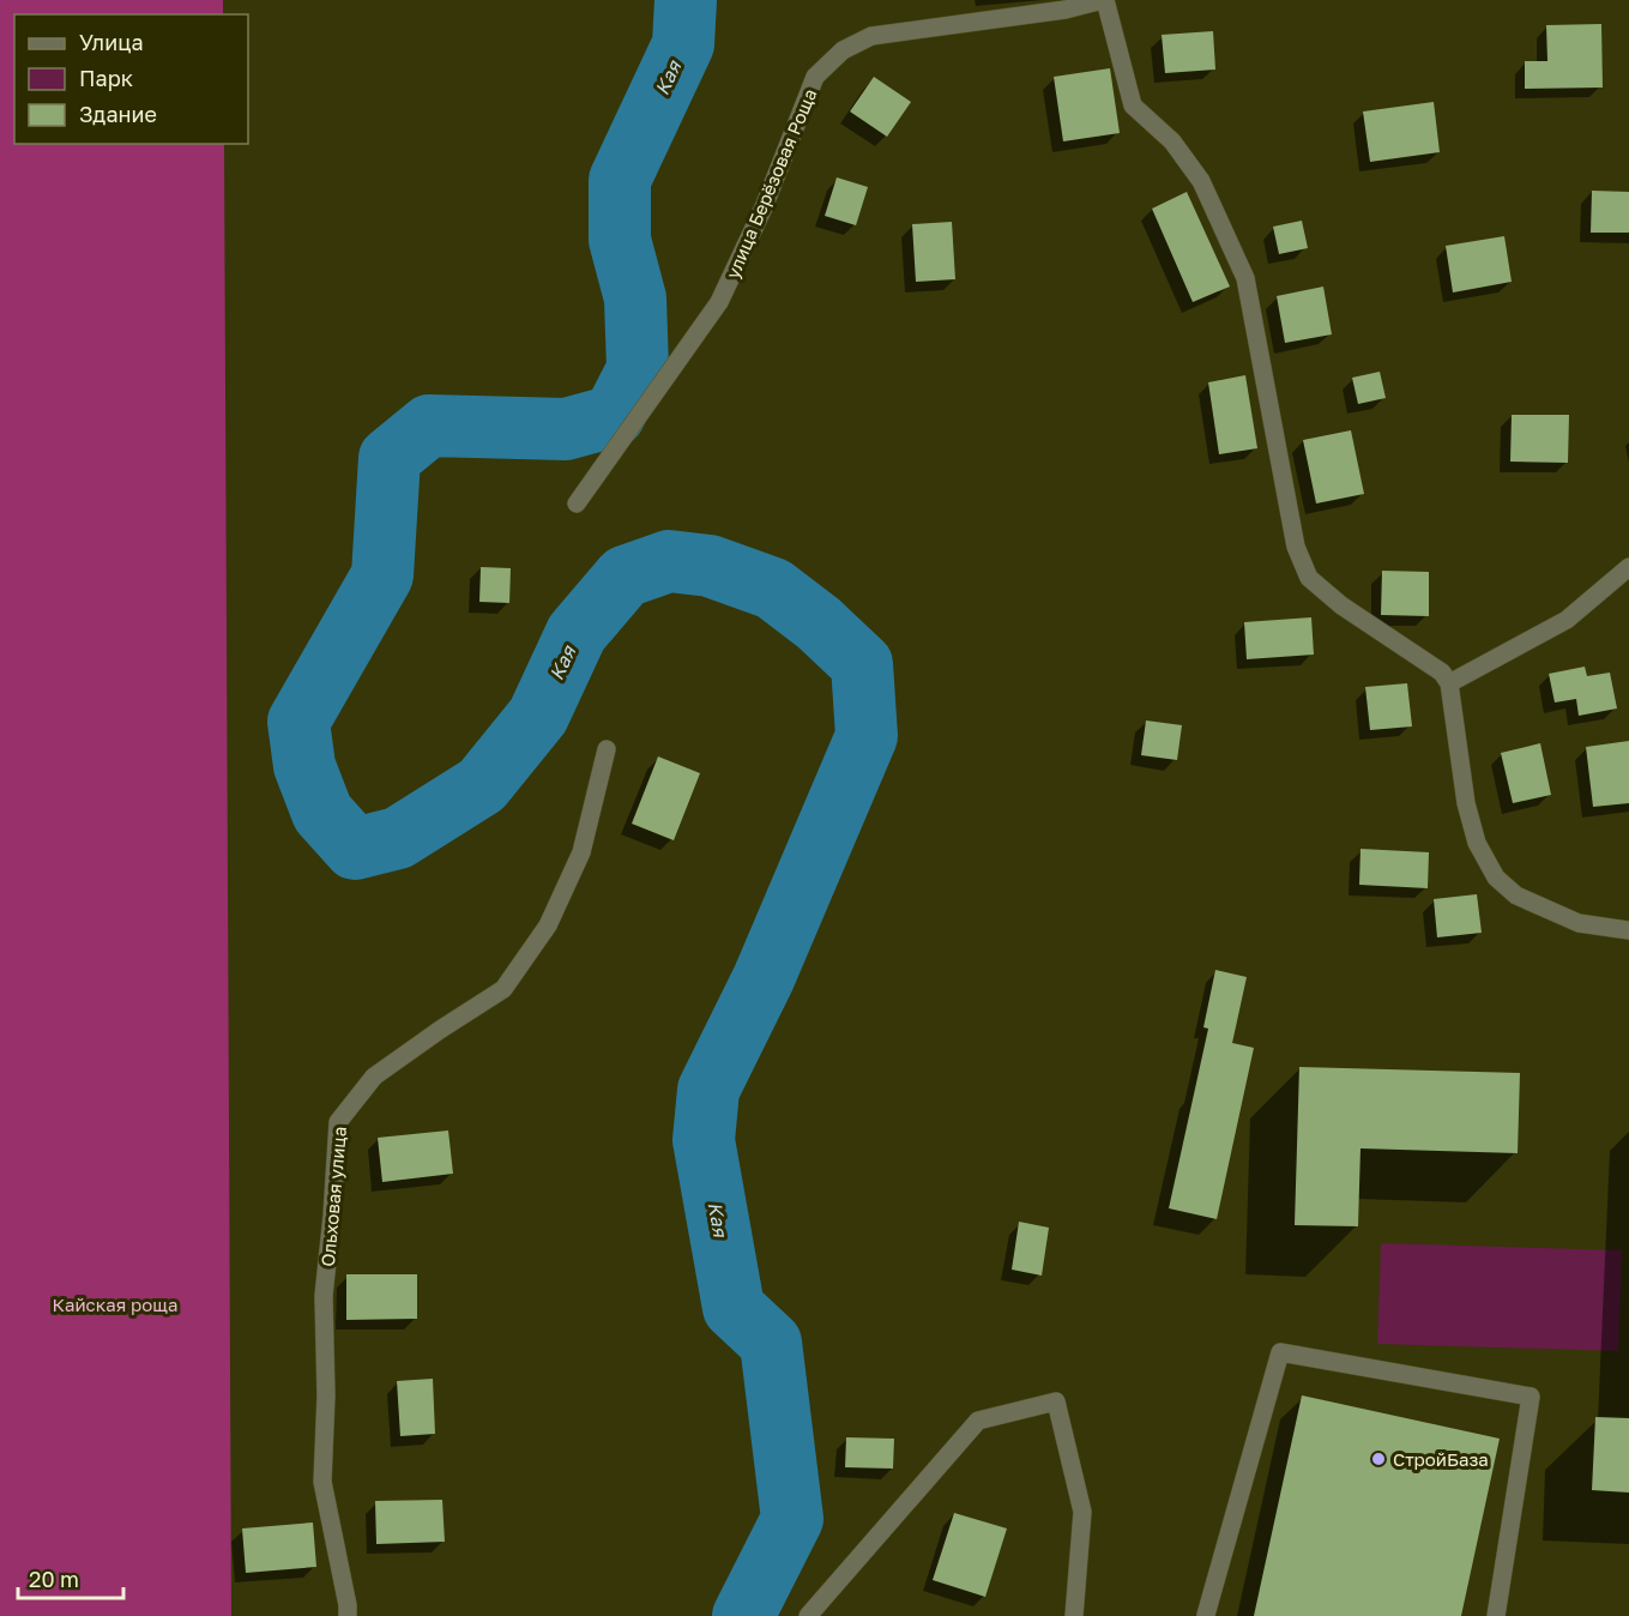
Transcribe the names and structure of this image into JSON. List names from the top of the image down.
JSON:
{
  "streets": {
    "street": ["улица Берёзовая Роща", "Ольховая улица"]
  },
  "water": ["Кая"],
  "parks": ["Кайская роща"],
  "places": ["СтройБаза"],
  "legend": ["Улица", "Парк", "Здание"],
  "scale_bar": "20 m"
}
